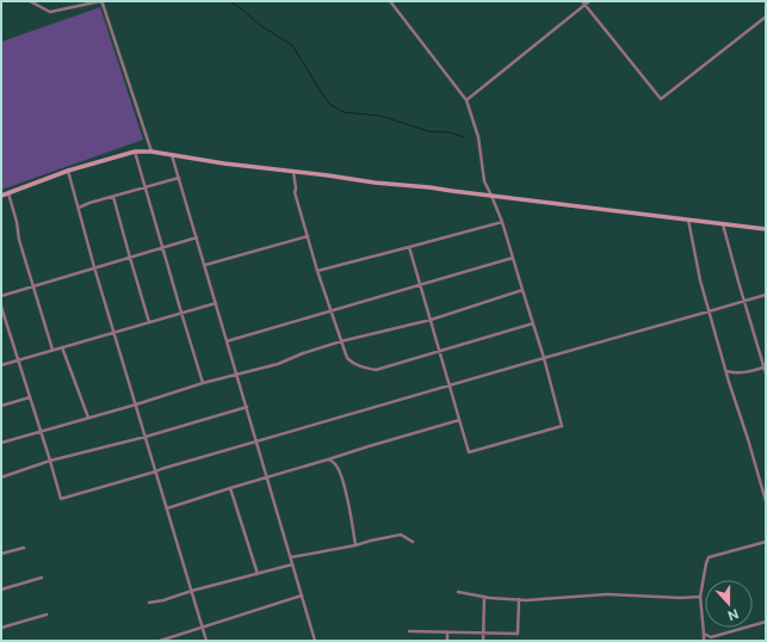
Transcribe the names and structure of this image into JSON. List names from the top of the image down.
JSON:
{
  "north": "bottom"
}
